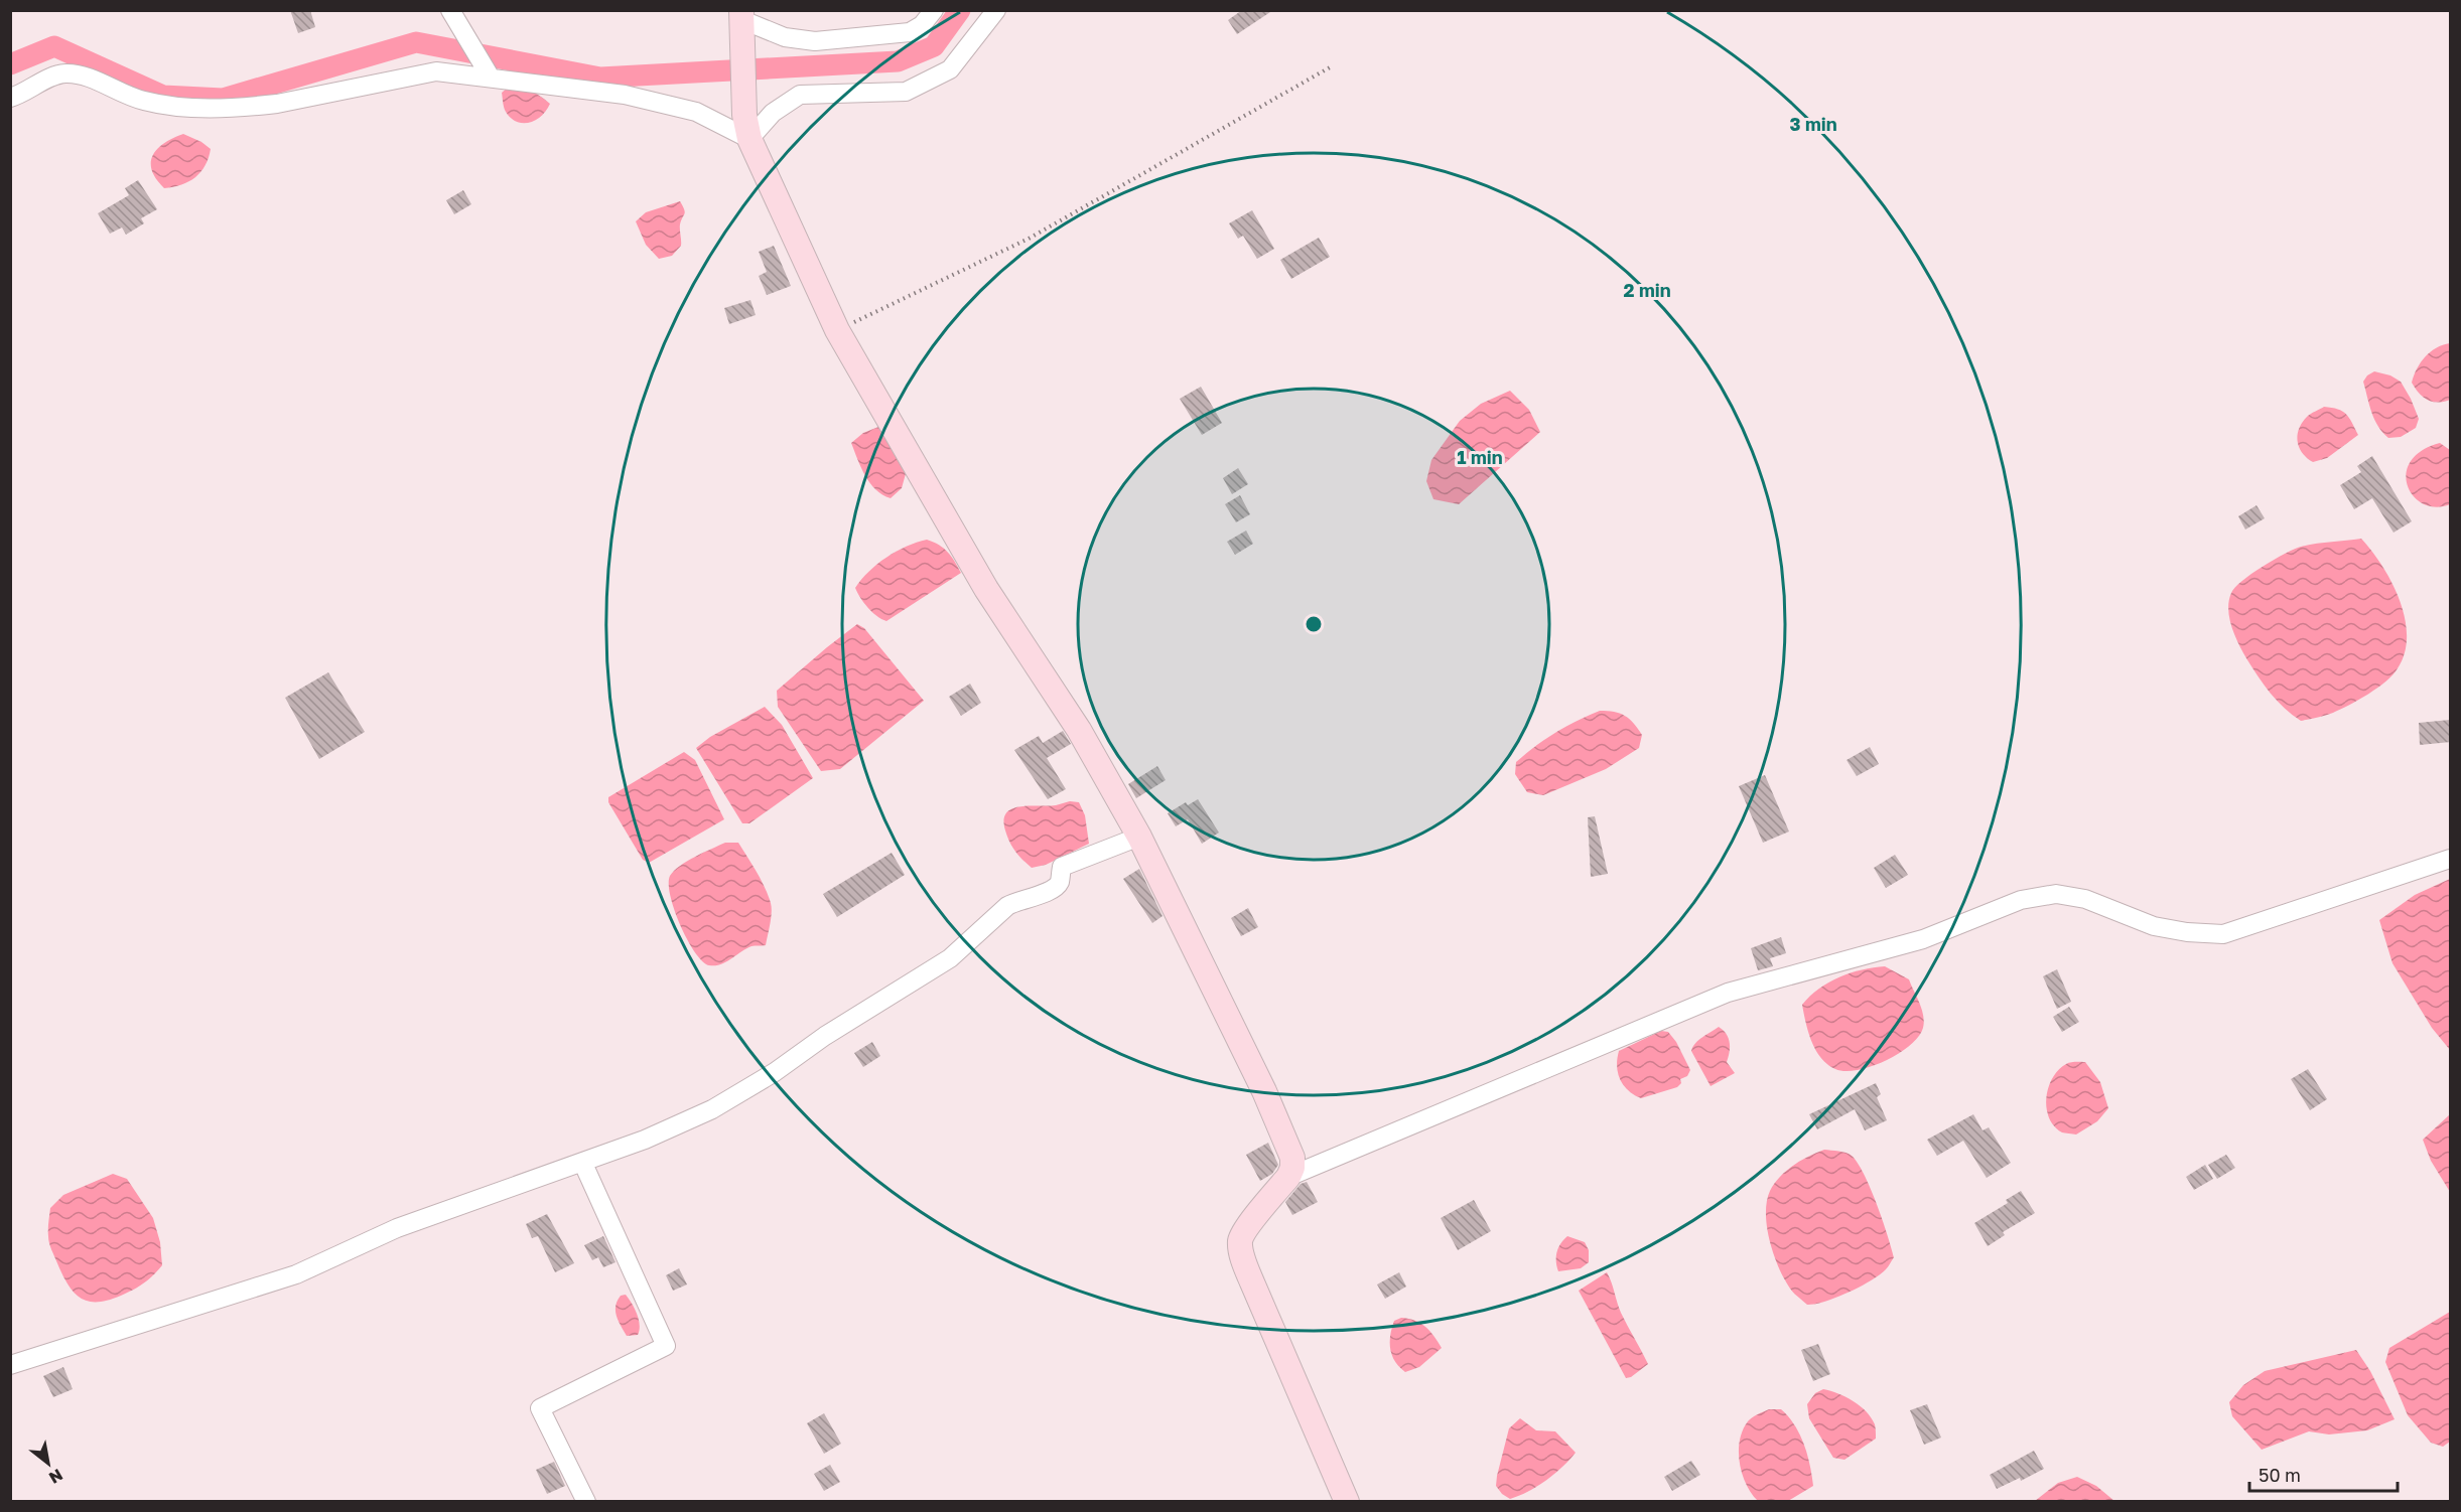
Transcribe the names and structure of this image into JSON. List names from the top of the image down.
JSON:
{
  "scale_bar": "50 m",
  "north": "bottom right",
  "rings": ["3 min", "2 min", "1 min"]
}
